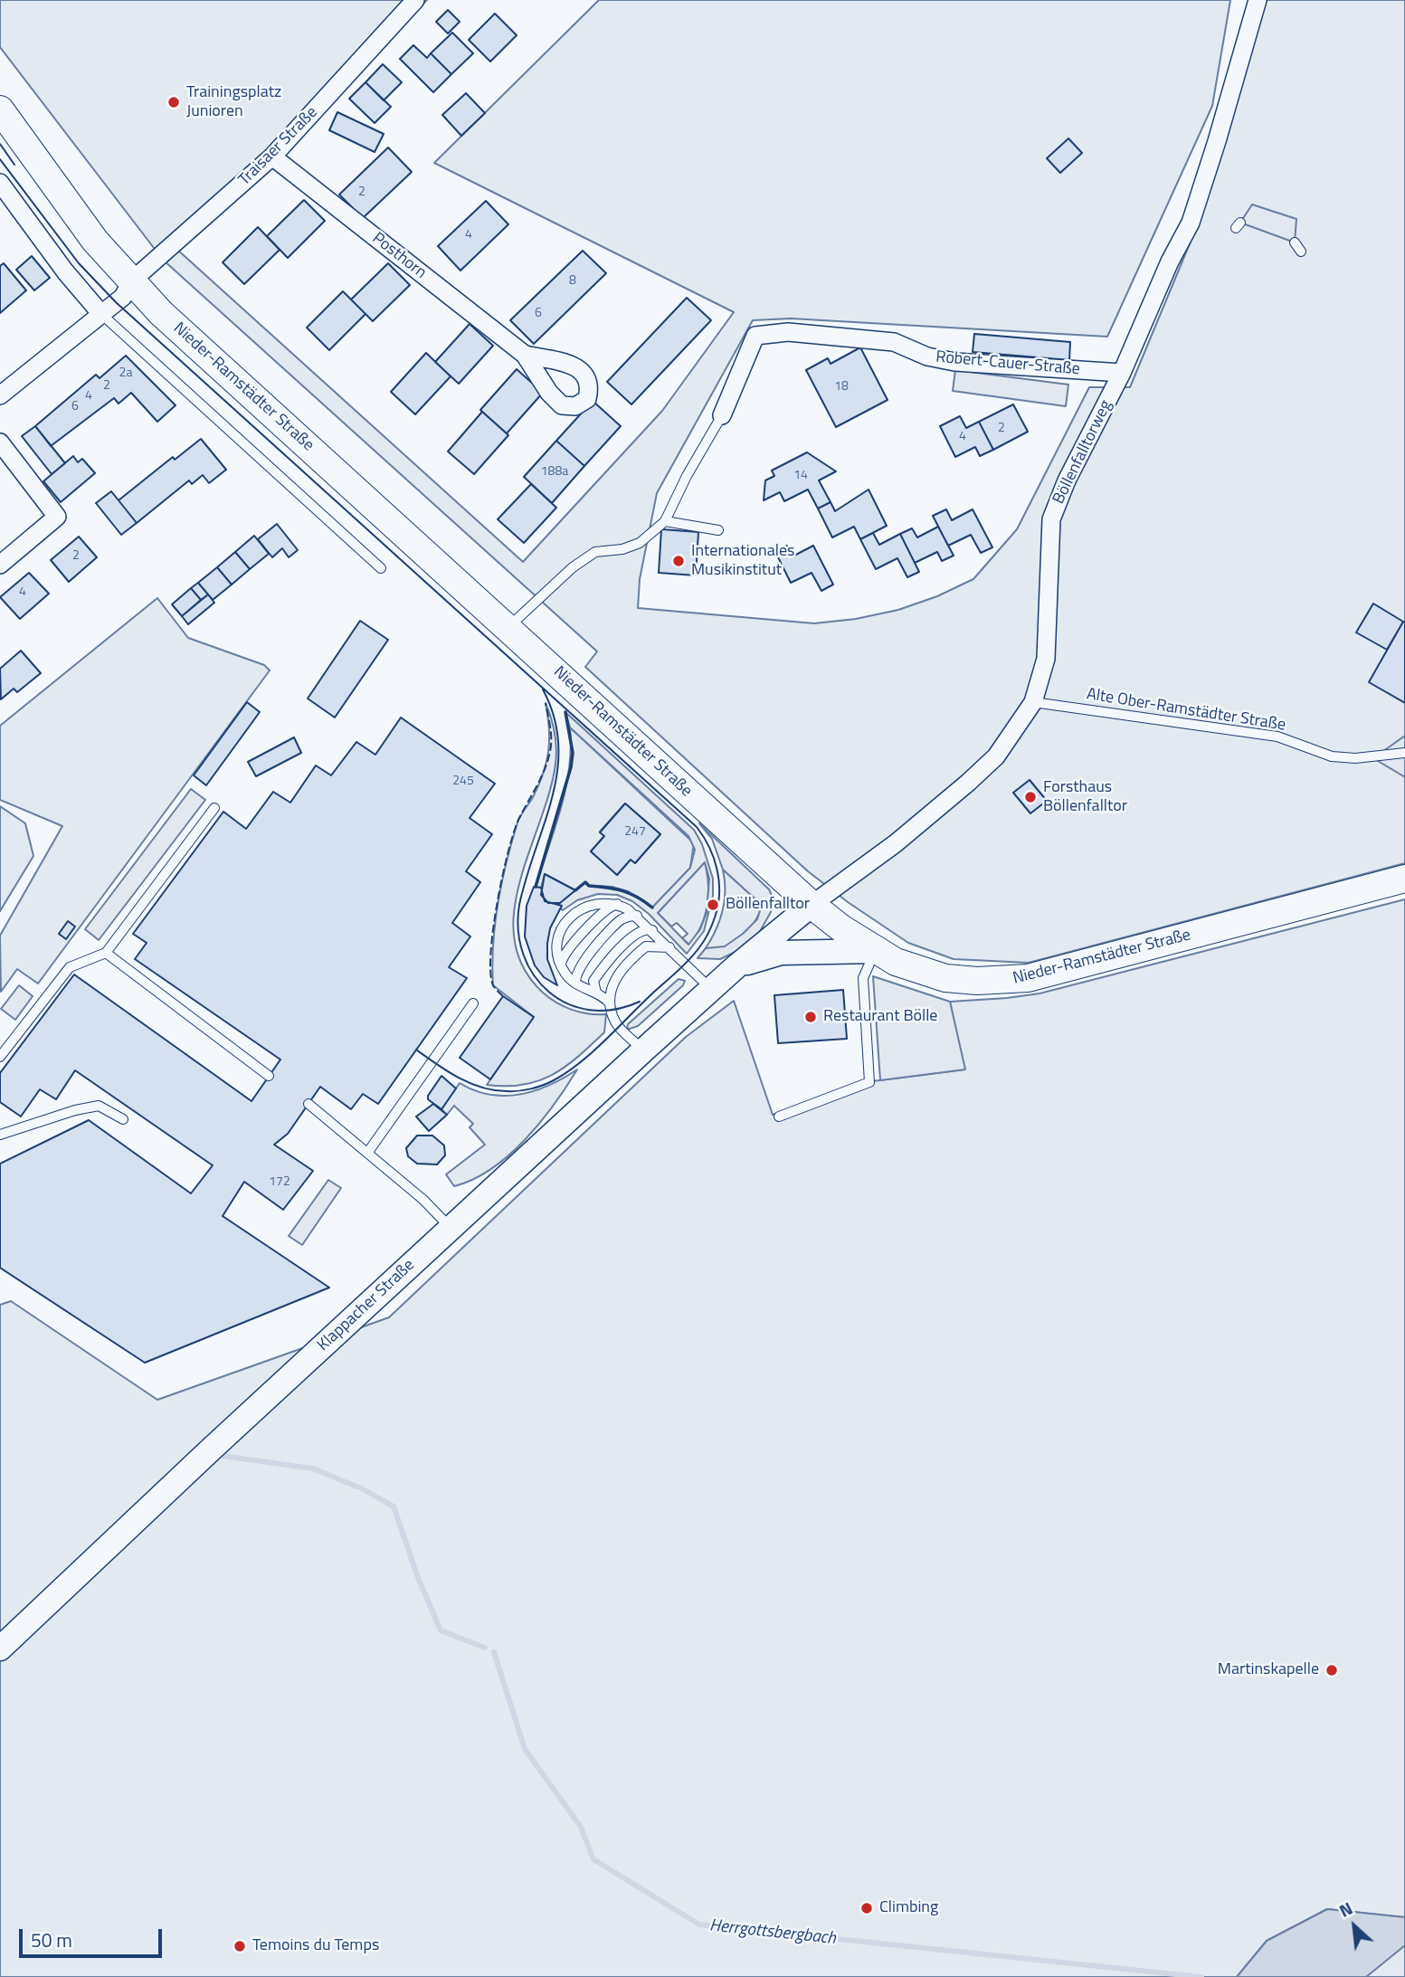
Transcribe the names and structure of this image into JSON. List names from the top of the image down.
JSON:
{
  "streets": {
    "main road": ["Nieder-Ramstädter Straße", "Klappacher Straße"],
    "street": [
      "Traisaer Straße",
      "Posthorn",
      "Robert-Cauer-Straße",
      "Böllenfalltorweg"
    ],
    "lane": ["Alte Ober-Ramstädter Straße"]
  },
  "crossings": [
    ["Traisaer Straße", "Posthorn"],
    ["Traisaer Straße", "Nieder-Ramstädter Straße"],
    ["Robert-Cauer-Straße", "Böllenfalltorweg"],
    ["Nieder-Ramstädter Straße", "Böllenfalltorweg"],
    ["Nieder-Ramstädter Straße", "Klappacher Straße"],
    ["Böllenfalltorweg", "Alte Ober-Ramstädter Straße"],
    ["Böllenfalltorweg", "Klappacher Straße"]
  ],
  "water": ["Herrgottsbergbach"],
  "places": [
    "Trainingsplatz Junioren",
    "Internationales Musikinstitut",
    "Forsthaus Böllenfalltor",
    "Böllenfalltor",
    "Restaurant Bölle",
    "Martinskapelle",
    "Climbing",
    "Temoins du Temps"
  ],
  "house_numbers": [
    "2",
    "4",
    "8",
    "6",
    "2a",
    "2",
    "18",
    "4",
    "6",
    "2",
    "4",
    "188a",
    "14",
    "2",
    "4",
    "245",
    "247",
    "172"
  ],
  "scale_bar": "50 m",
  "north": "top left"
}
